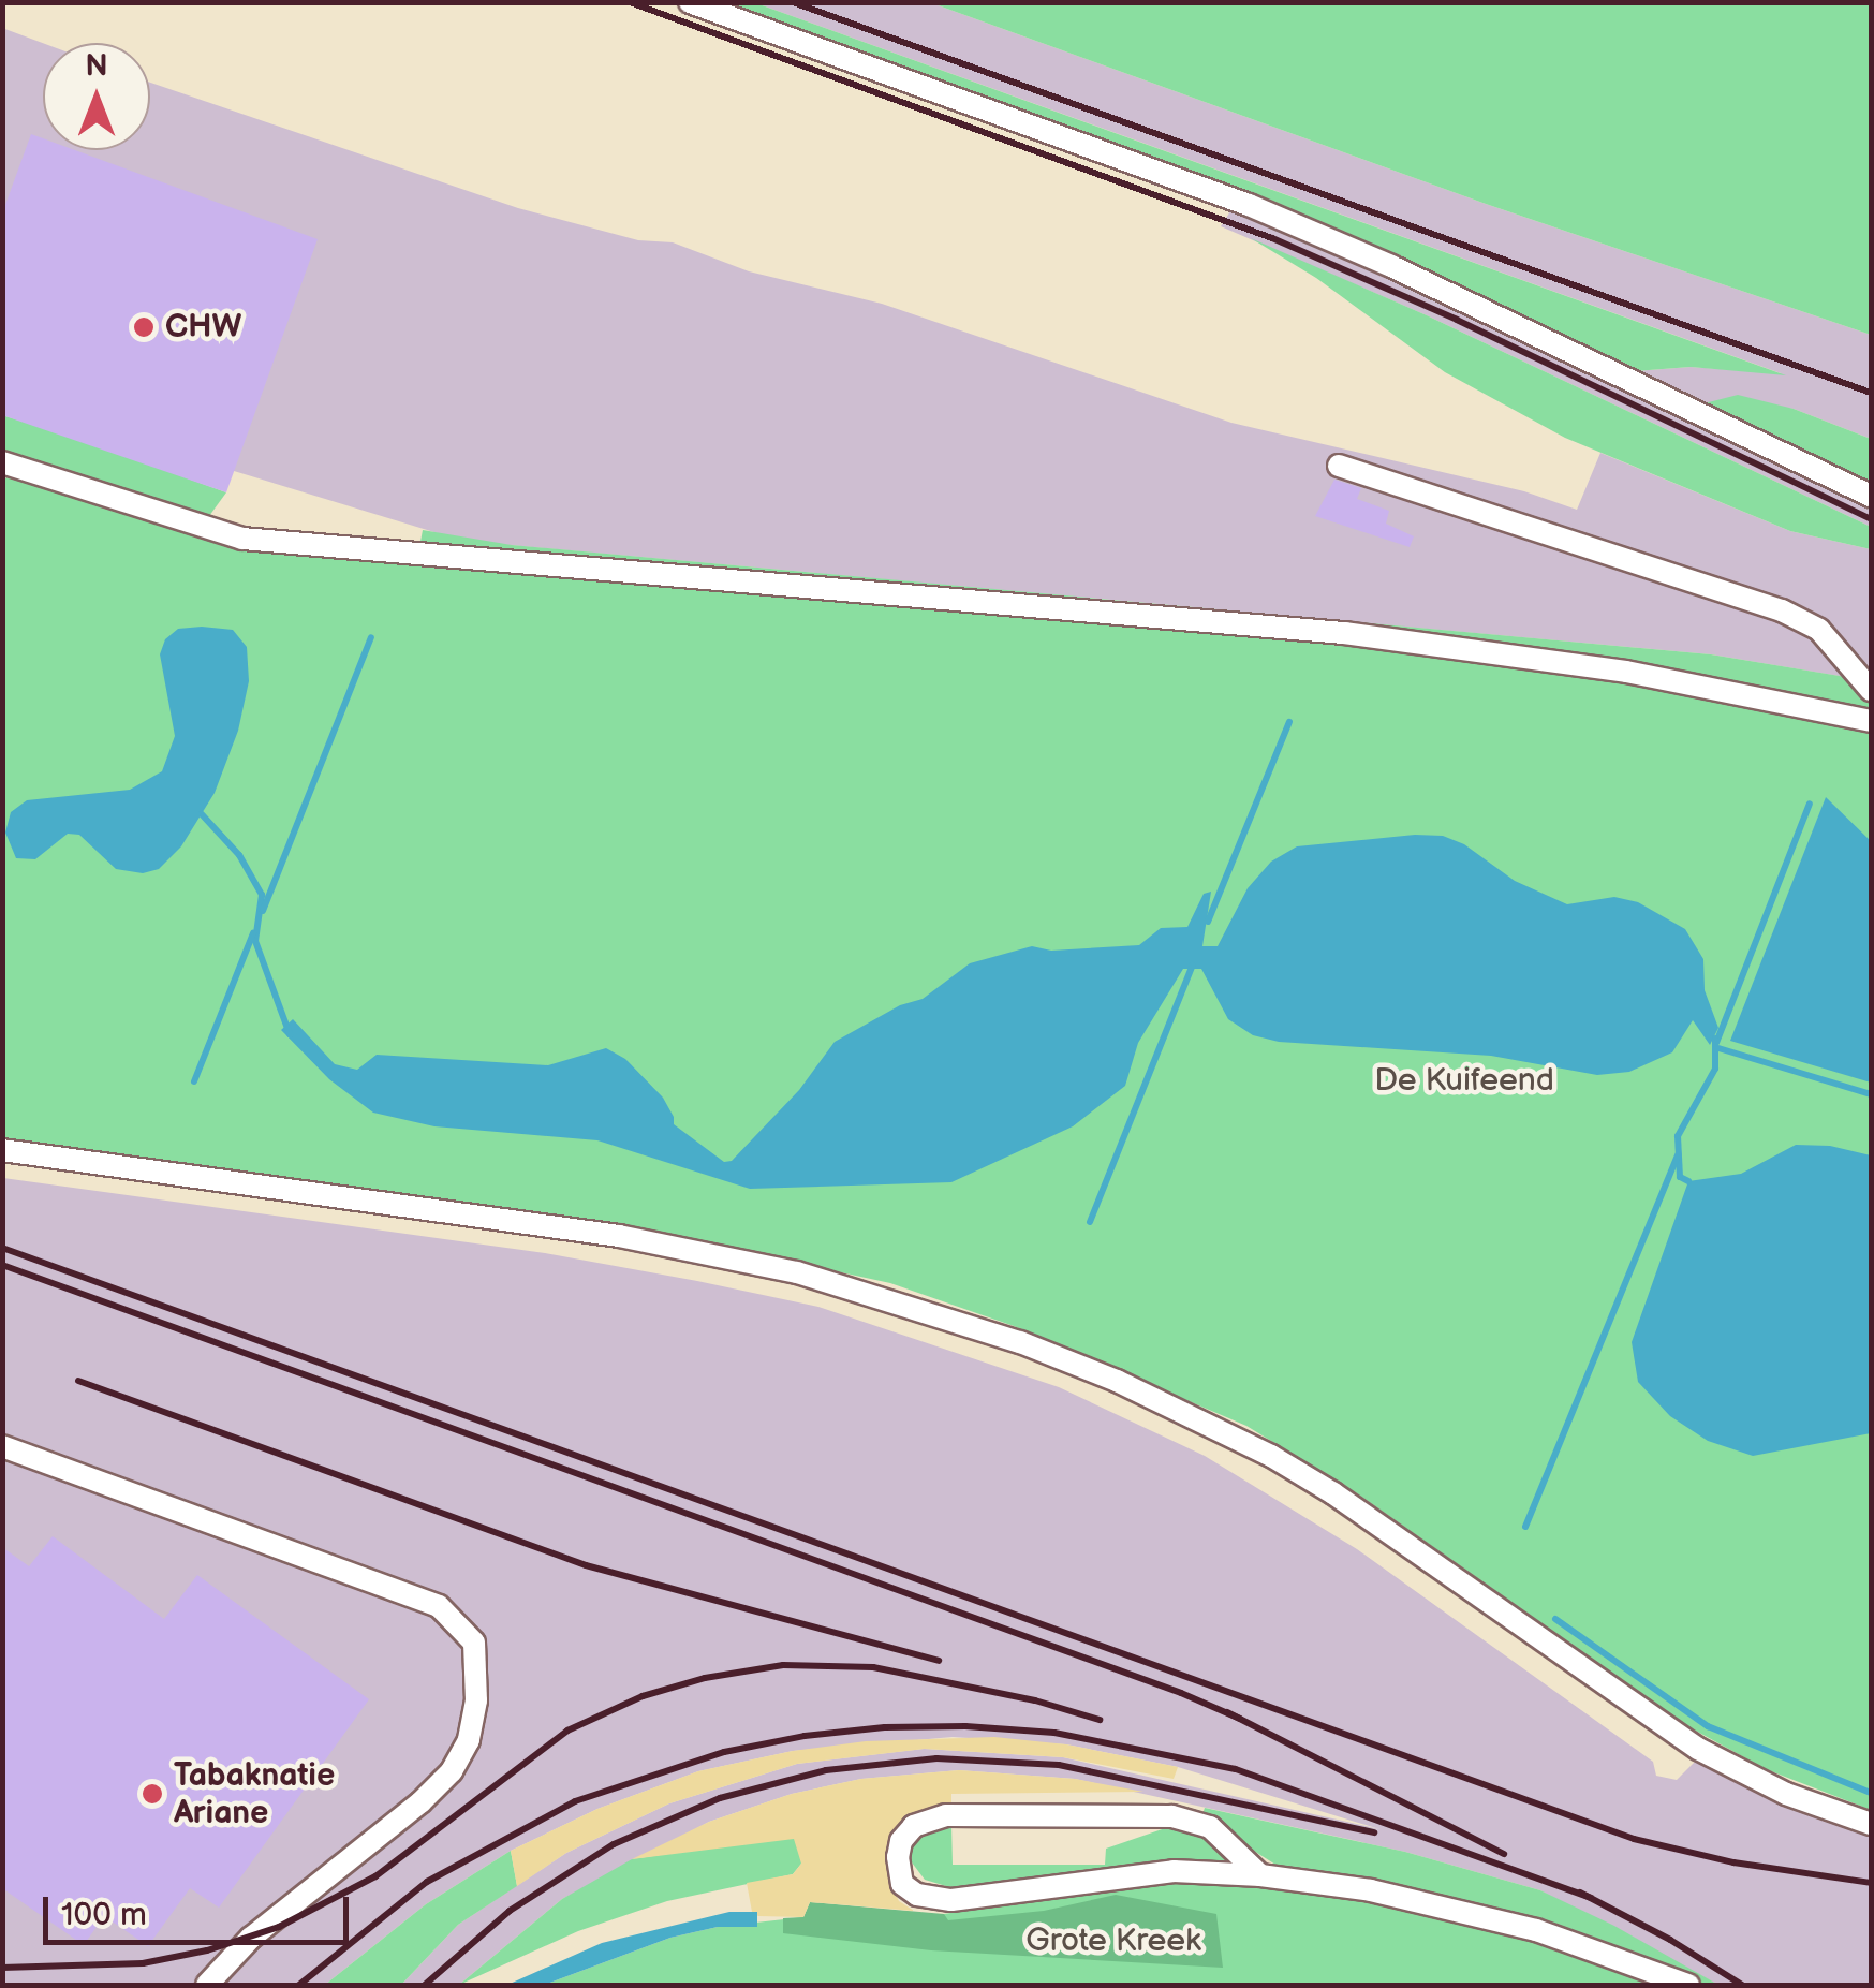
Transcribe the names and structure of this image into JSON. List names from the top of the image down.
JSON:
{
  "parks": ["De Kuifeend", "Grote Kreek"],
  "places": ["CHW", "Tabaknatie Ariane"],
  "scale_bar": "100 m",
  "north": "top"
}
